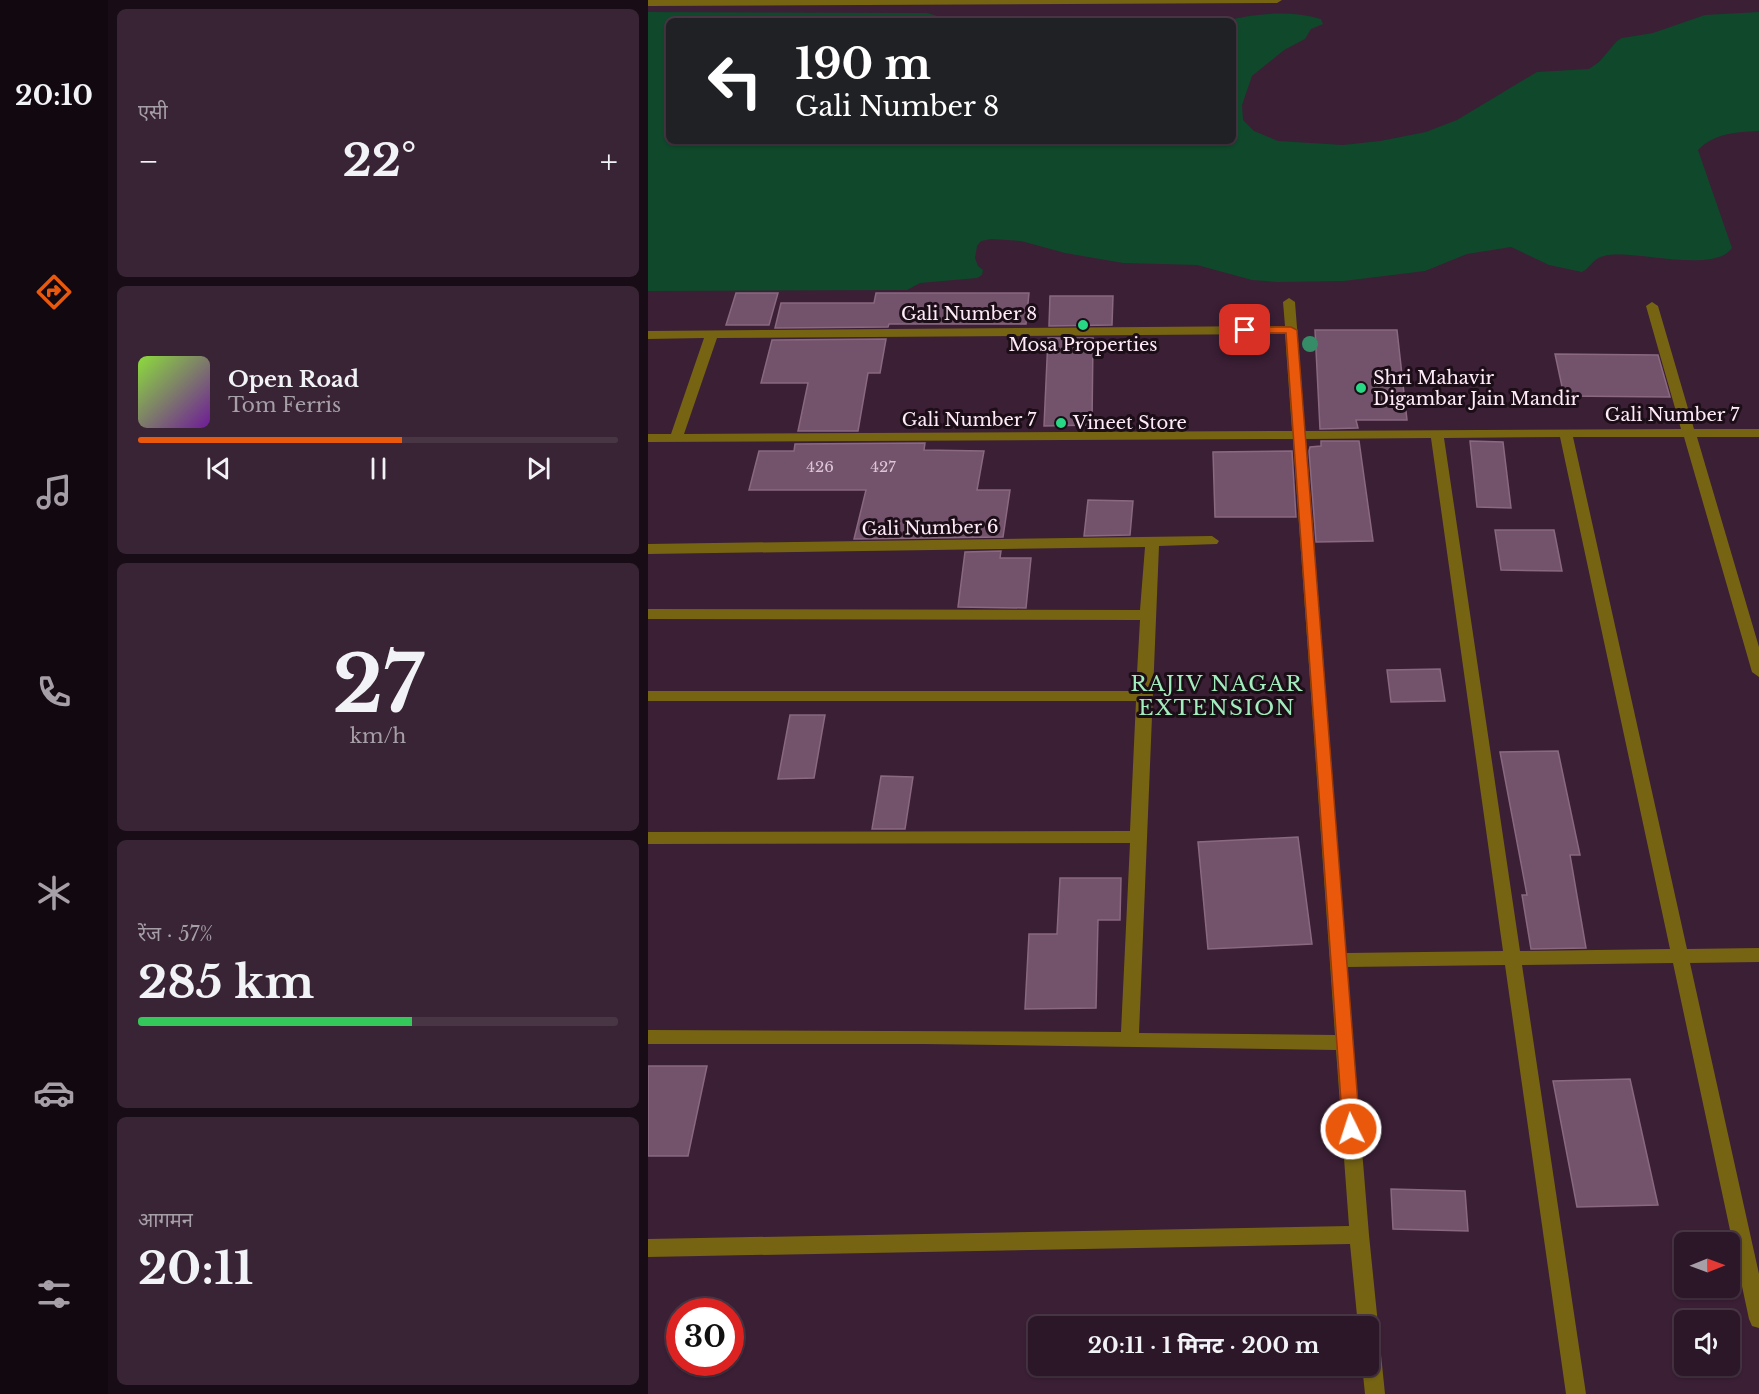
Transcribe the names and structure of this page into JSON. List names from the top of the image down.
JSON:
{
  "streets": {
    "street": ["Gali Number 8", "Gali Number 7", "Gali Number 6"]
  },
  "districts": ["RAJIV NAGAR EXTENSION"],
  "places": ["Mosa Properties", "Shri Mahavir Digambar Jain Mandir", "Vineet Store"],
  "house_numbers": ["426", "427"],
  "north": "right",
  "page": {
    "tabs": "20:10",
    "tile": [
      "एसी",
      ["27", "km/h"],
      ["रेंज · 57%", "285 km"],
      ["आगमन", "20:11"]
    ],
    "turn": ["190 m", "Gali Number 8"],
    "heat": ["−", "22°", "+"],
    "song": ["Open Road", "Tom Ferris"],
    "limit": "30",
    "trip": "20:11 · 1 मिनट · 200 m"
  }
}
